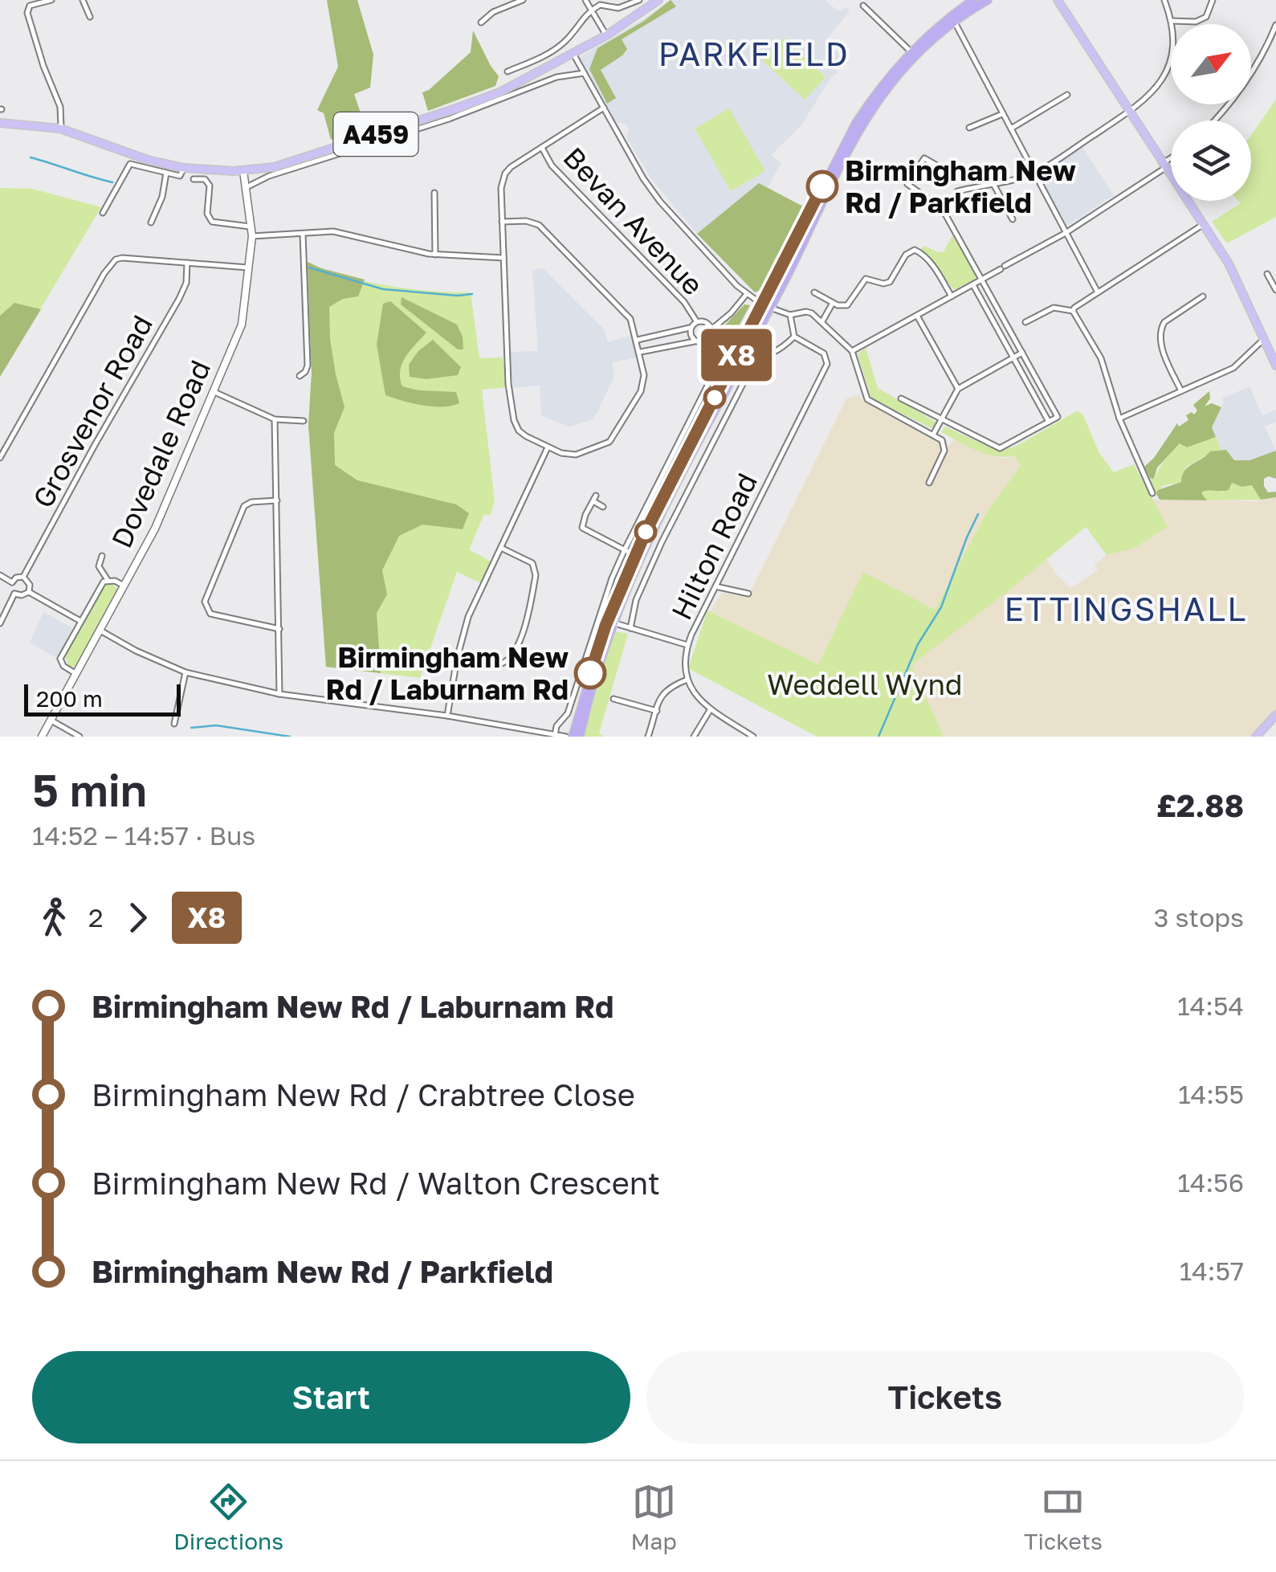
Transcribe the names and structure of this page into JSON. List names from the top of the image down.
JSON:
{
  "streets": {
    "main road": ["A459"],
    "street": [
      "Bevan Avenue",
      "Grosvenor Road",
      "Dovedale Road",
      "Hilton Road"
    ]
  },
  "crossings": [
    ["A459", "Dovedale Road"]
  ],
  "districts": ["PARKFIELD", "ETTINGSHALL"],
  "parks": ["Weddell Wynd"],
  "places": ["Birmingham New Rd / Parkfield", "Birmingham New Rd / Laburnam Rd"],
  "lines": ["bus line X8"],
  "scale_bar": "200 m",
  "north": "top right",
  "page": {
    "on_map": "X8",
    "scale": "200 m",
    "heading": ["5 min", "14:52 – 14:57 · Bus", "£2.88"],
    "legs": ["2", "X8", "3 stops"],
    "list": [
      {
        "name": "Birmingham New Rd / Laburnam Rd",
        "value": "14:54"
      },
      {
        "name": "Birmingham New Rd / Crabtree Close",
        "value": "14:55"
      },
      {
        "name": "Birmingham New Rd / Walton Crescent",
        "value": "14:56"
      },
      {
        "name": "Birmingham New Rd / Parkfield",
        "value": "14:57"
      }
    ],
    "buttons": ["Start", "Tickets"],
    "tabs": ["Directions", "Map", "Tickets"]
  }
}
